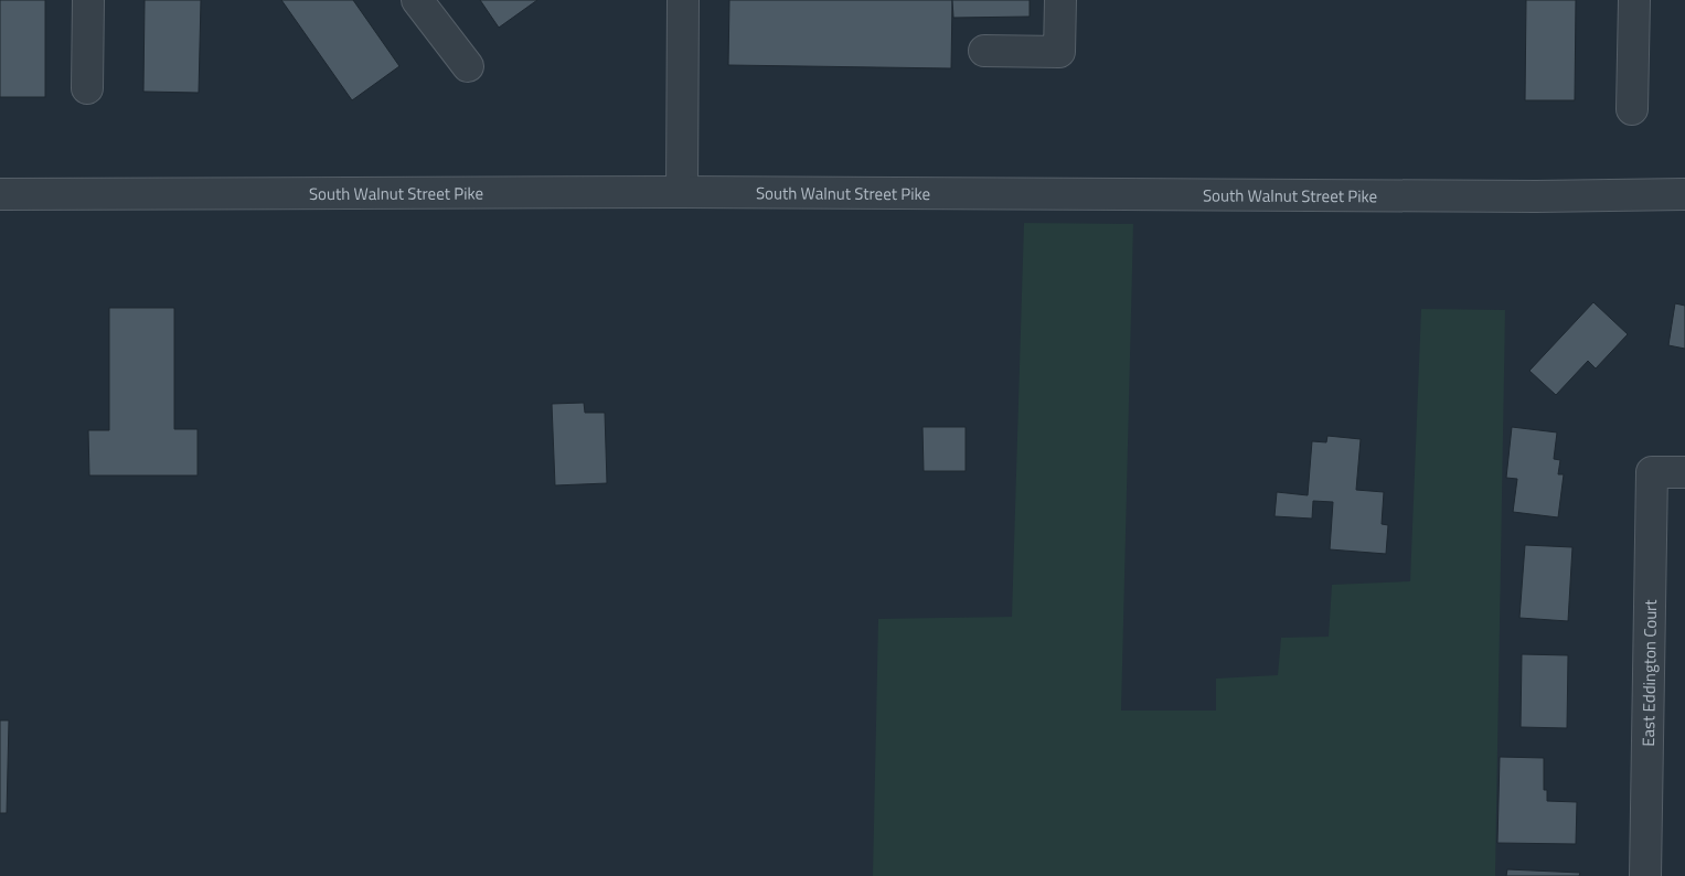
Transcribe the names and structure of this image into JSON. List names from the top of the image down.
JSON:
{
  "streets": {
    "street": ["South Walnut Street Pike", "East Eddington Court"]
  }
}
